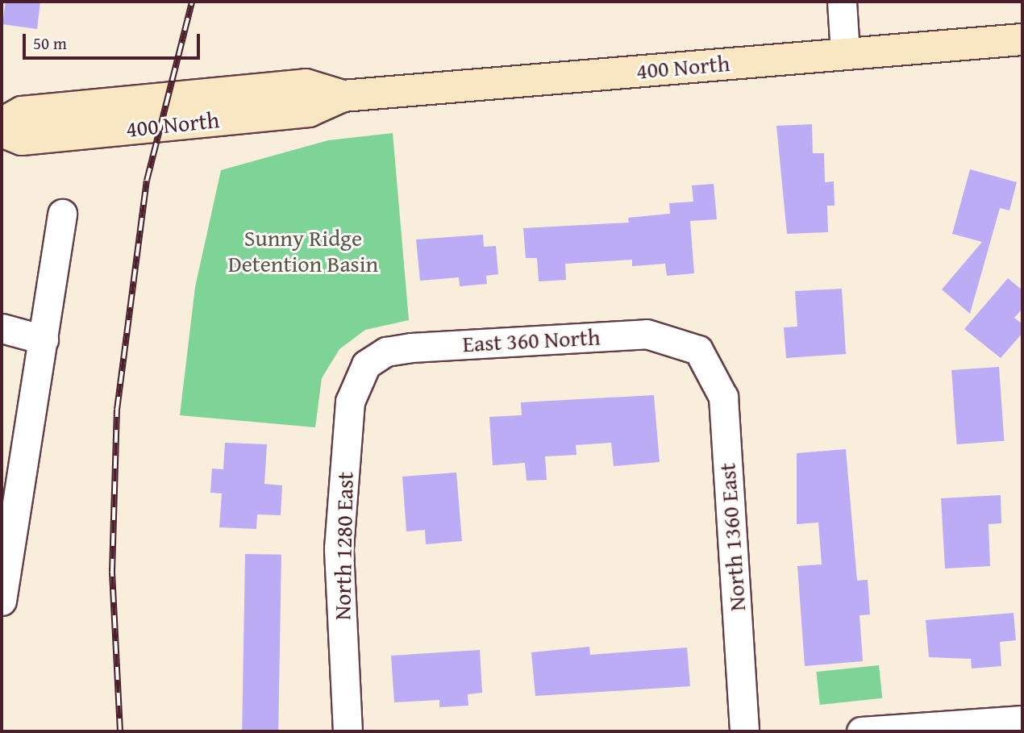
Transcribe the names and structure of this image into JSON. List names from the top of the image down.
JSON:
{
  "streets": {
    "main road": ["400 North"],
    "street": ["East 360 North", "North 1360 East", "North 1280 East"]
  },
  "crossings": [
    ["East 360 North", "North 1360 East"],
    ["East 360 North", "North 1280 East"]
  ],
  "parks": ["Sunny Ridge Detention Basin"],
  "scale_bar": "50 m"
}
